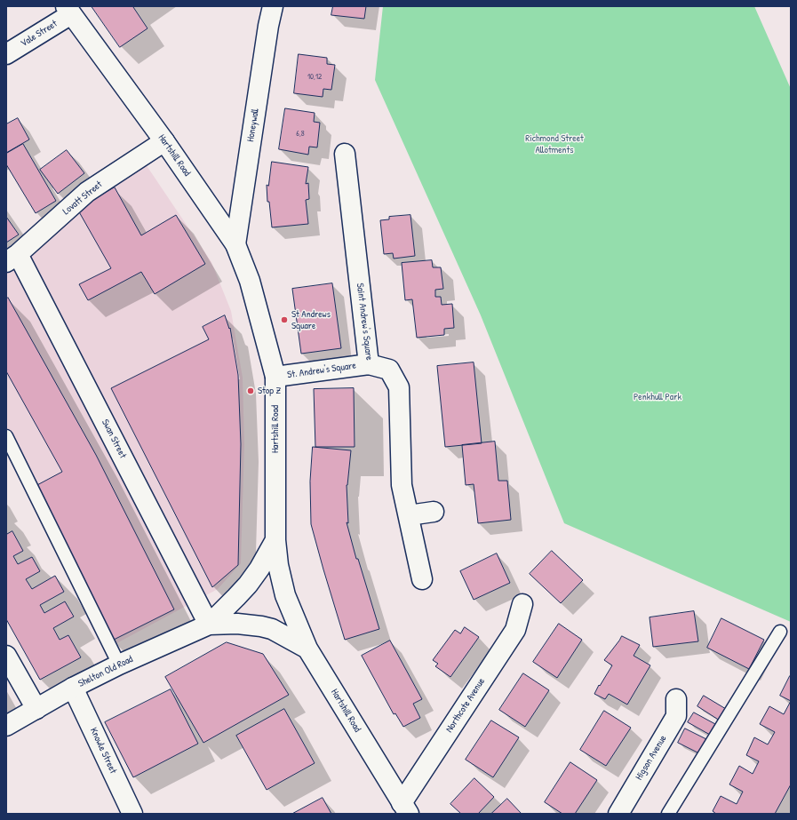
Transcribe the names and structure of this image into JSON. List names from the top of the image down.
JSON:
{
  "streets": {
    "street": [
      "Vale Street",
      "Honeywall",
      "Hartshill Road",
      "Lovatt Street",
      "Saint Andrew's Square",
      "St. Andrew's Square",
      "Swan Street",
      "Shelton Old Road",
      "Northcote Avenue",
      "Knowle Street",
      "Higson Avenue"
    ]
  },
  "crossings": [
    ["Vale Street", "Hartshill Road"],
    ["Honeywall", "Hartshill Road"],
    ["Hartshill Road", "Lovatt Street"],
    ["Hartshill Road", "St. Andrew's Square"],
    ["Hartshill Road", "Shelton Old Road"],
    ["Hartshill Road", "Northcote Avenue"],
    ["Lovatt Street", "Swan Street"],
    ["Saint Andrew's Square", "St. Andrew's Square"],
    ["Swan Street", "Shelton Old Road"],
    ["Shelton Old Road", "Knowle Street"]
  ],
  "parks": ["Richmond Street Allotments", "Penkhull Park"],
  "places": ["St Andrews Square", "Stop Z"],
  "house_numbers": ["10,12", "6,8"]
}
